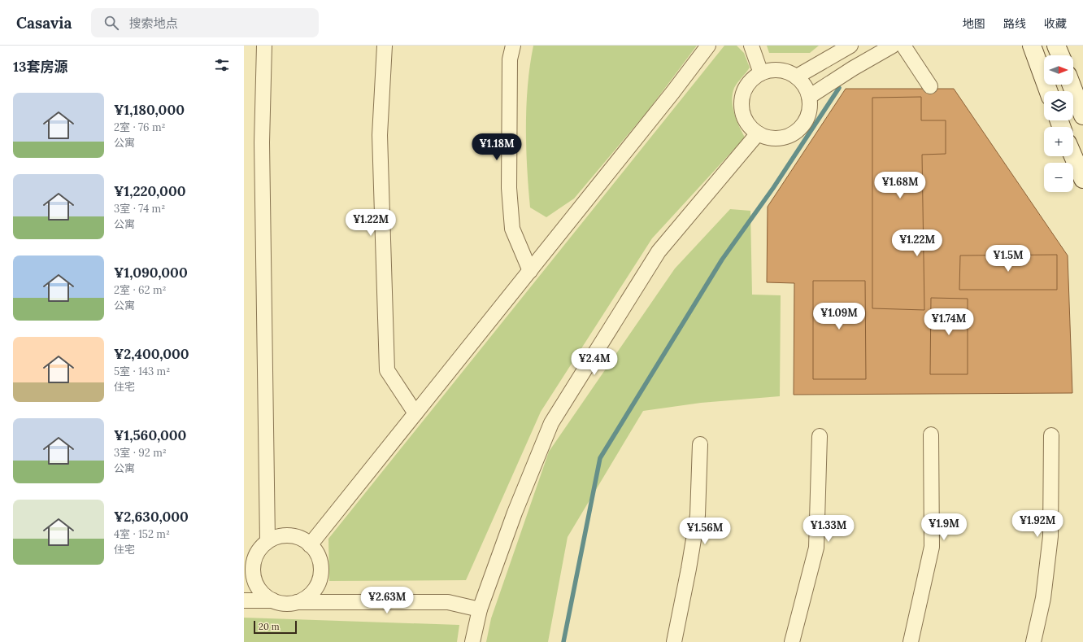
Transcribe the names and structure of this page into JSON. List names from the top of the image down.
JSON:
{
  "scale_bar": "20 m",
  "north": "right",
  "page": {
    "header": "Casavia",
    "search": "搜索地点",
    "nav": ["地图", "路线", "收藏"],
    "heading": "13套房源",
    "map_buttons": ["+", "−"],
    "list": [
      {
        "name": "¥1,180,000",
        "note": "2室 · 76 m² · 公寓"
      },
      {
        "name": "¥1,220,000",
        "note": "3室 · 74 m² · 公寓"
      },
      {
        "name": "¥1,090,000",
        "note": "2室 · 62 m² · 公寓"
      },
      {
        "name": "¥2,400,000",
        "note": "5室 · 143 m² · 住宅"
      },
      {
        "name": "¥1,560,000",
        "note": "3室 · 92 m² · 公寓"
      },
      {
        "name": "¥2,630,000",
        "note": "4室 · 152 m² · 住宅"
      }
    ],
    "price": [
      "¥1.18M",
      "¥1.68M",
      "¥1.22M",
      "¥1.22M",
      "¥1.5M",
      "¥1.09M",
      "¥1.74M",
      "¥2.4M",
      "¥1.92M",
      "¥1.9M",
      "¥1.33M",
      "¥1.56M",
      "¥2.63M"
    ],
    "scale": "20 m"
  }
}
